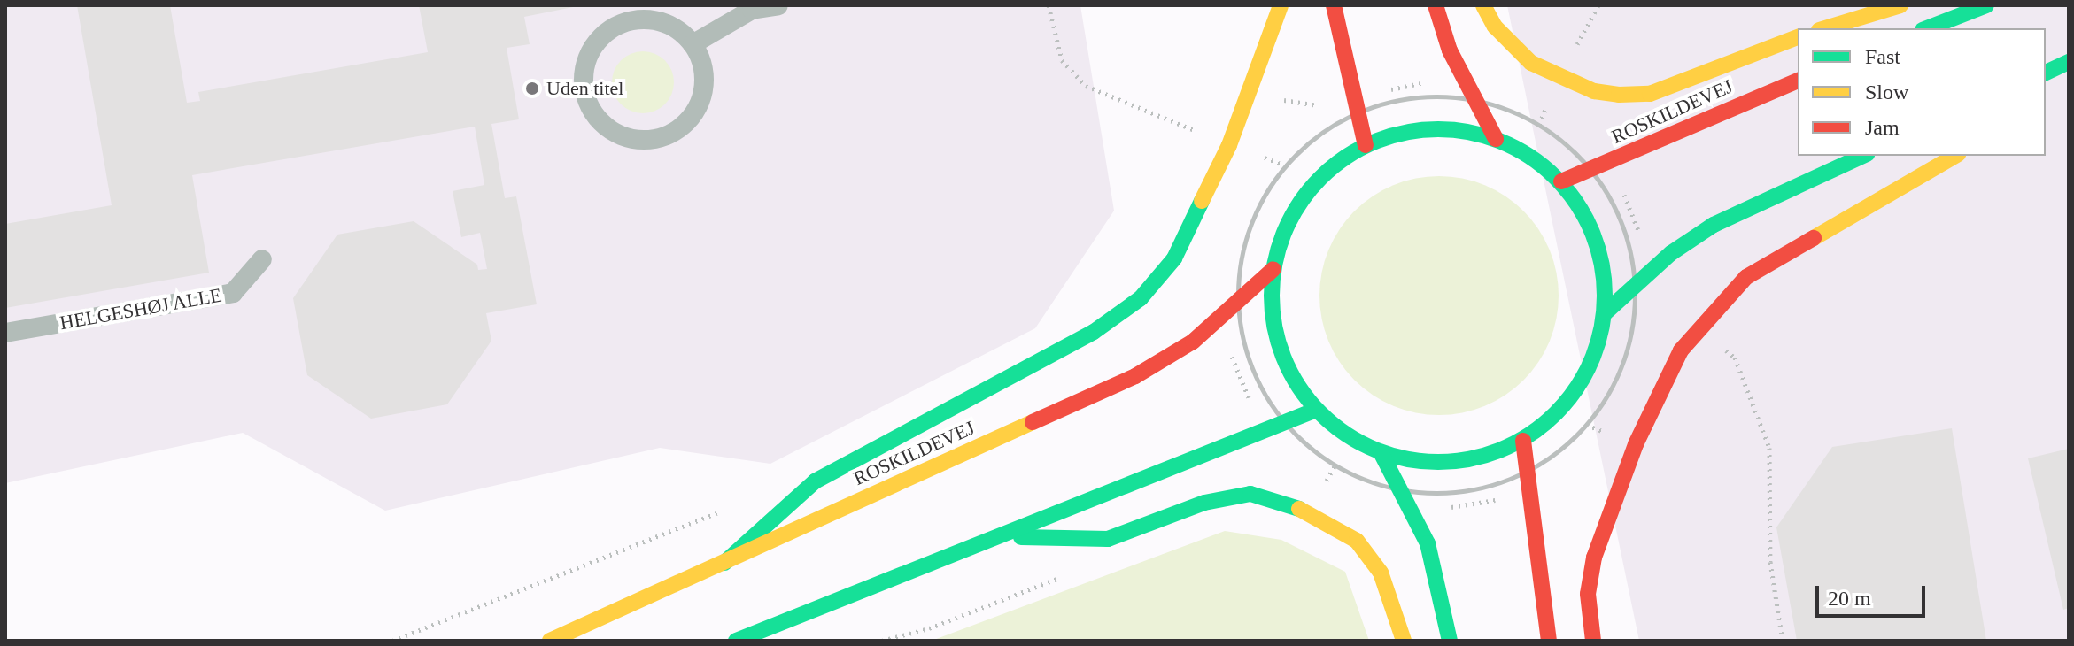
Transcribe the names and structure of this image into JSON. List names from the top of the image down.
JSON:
{
  "streets": {
    "main road": ["ROSKILDEVEJ"],
    "lane": ["HELGESHØJ ALLE"]
  },
  "places": ["Uden titel"],
  "legend": ["Fast", "Slow", "Jam"],
  "scale_bar": "20 m"
}
